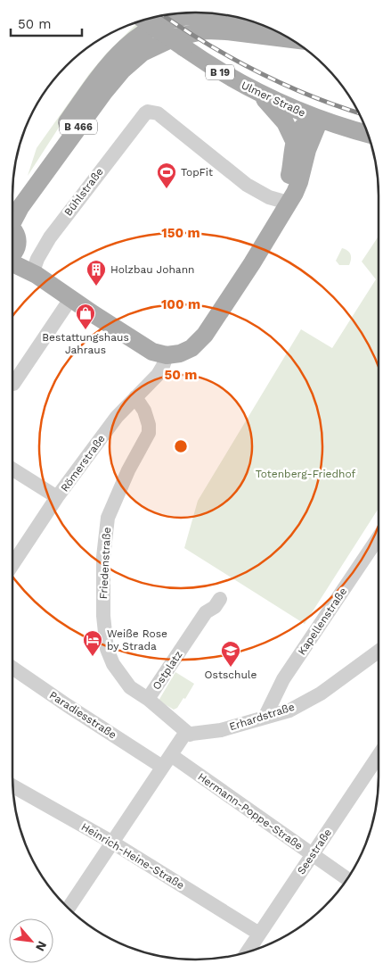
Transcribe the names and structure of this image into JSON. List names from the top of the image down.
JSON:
{
  "streets": {
    "main road": ["B 19", "Ulmer Straße", "B 466"],
    "street": [
      "Bühlstraße",
      "Römerstraße",
      "Friedenstraße",
      "Kapellenstraße",
      "Ostplatz",
      "Paradiesstraße",
      "Erhardstraße",
      "Hermann-Poppe-Straße",
      "Seestraße",
      "Heinrich-Heine-Straße"
    ]
  },
  "crossings": [
    ["B 19", "Ulmer Straße"],
    ["B 466", "Bühlstraße"],
    ["B 466", "Römerstraße"],
    ["Römerstraße", "Friedenstraße"],
    ["Friedenstraße", "Ostplatz"],
    ["Kapellenstraße", "Erhardstraße"],
    ["Ostplatz", "Erhardstraße"],
    ["Paradiesstraße", "Hermann-Poppe-Straße"],
    ["Hermann-Poppe-Straße", "Seestraße"],
    ["Seestraße", "Heinrich-Heine-Straße"]
  ],
  "parks": ["Totenberg-Friedhof"],
  "places": {
    "sports": ["TopFit"],
    "building": ["Holzbau Johann"],
    "shop": ["Bestattungshaus Jahraus"],
    "hotel": ["Weiße Rose by Strada"],
    "school or university": ["Ostschule"]
  },
  "scale_bar": "50 m",
  "north": "bottom right",
  "rings": ["150 m", "100 m", "50 m"]
}
